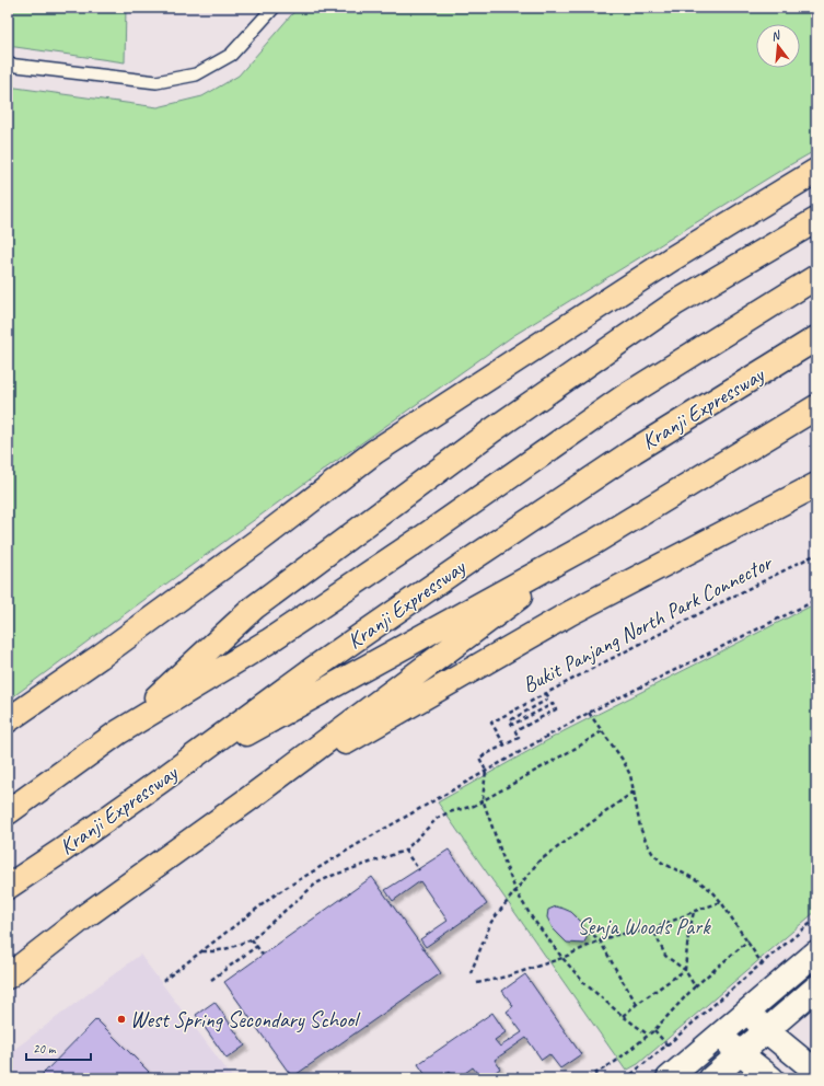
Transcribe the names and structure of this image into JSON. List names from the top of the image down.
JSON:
{
  "streets": {
    "highway": ["Kranji Expressway"],
    "path": ["Bukit Panjang North Park Connector"]
  },
  "parks": ["Senja Woods Park"],
  "places": ["West Spring Secondary School"],
  "scale_bar": "20 m",
  "north": "top"
}
